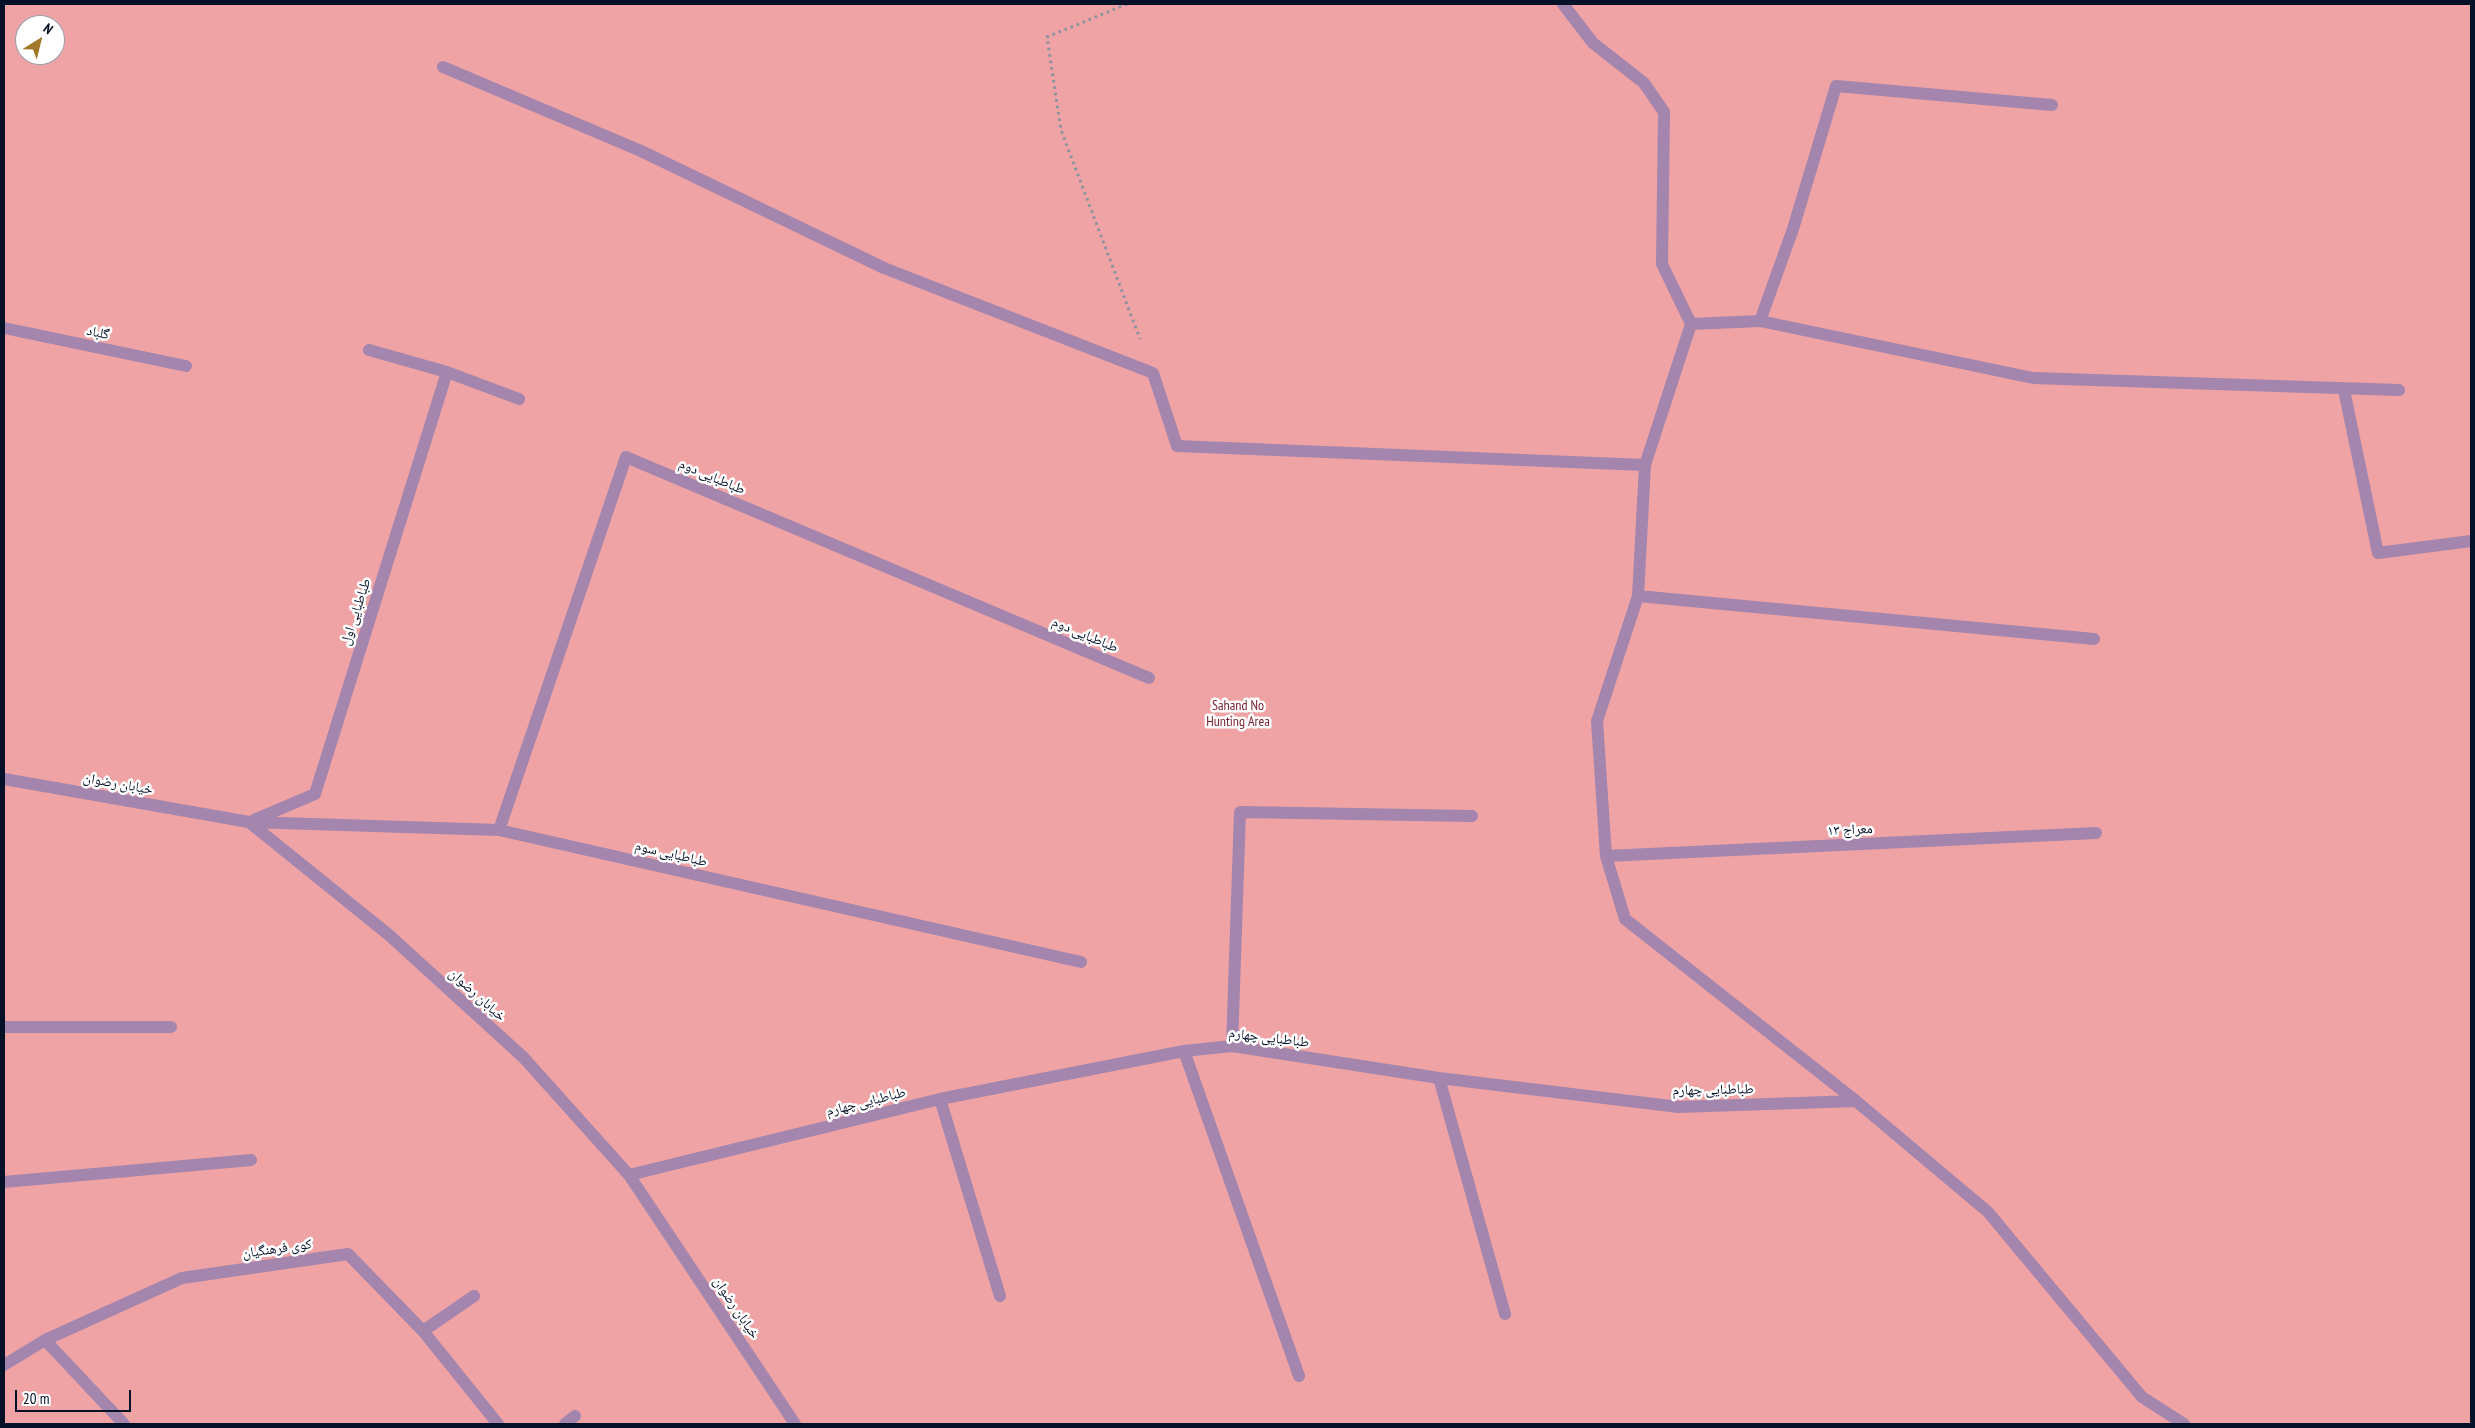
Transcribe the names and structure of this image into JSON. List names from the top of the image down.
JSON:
{
  "streets": {
    "street": [
      "گلباد",
      "طباطبایی دوم",
      "طباطبایی اول",
      "خیابان رضوان",
      "معراج ۱۳",
      "طباطبایی سوم",
      "طباطبایی چهارم",
      "کوی فرهنگیان"
    ]
  },
  "crossings": [
    ["طباطبایی دوم", "طباطبایی سوم"],
    ["طباطبایی اول", "خیابان رضوان"],
    ["طباطبایی اول", "طباطبایی سوم"],
    ["خیابان رضوان", "طباطبایی سوم"],
    ["خیابان رضوان", "طباطبایی چهارم"]
  ],
  "parks": ["Sahand No Hunting Area"],
  "scale_bar": "20 m",
  "north": "top right"
}
